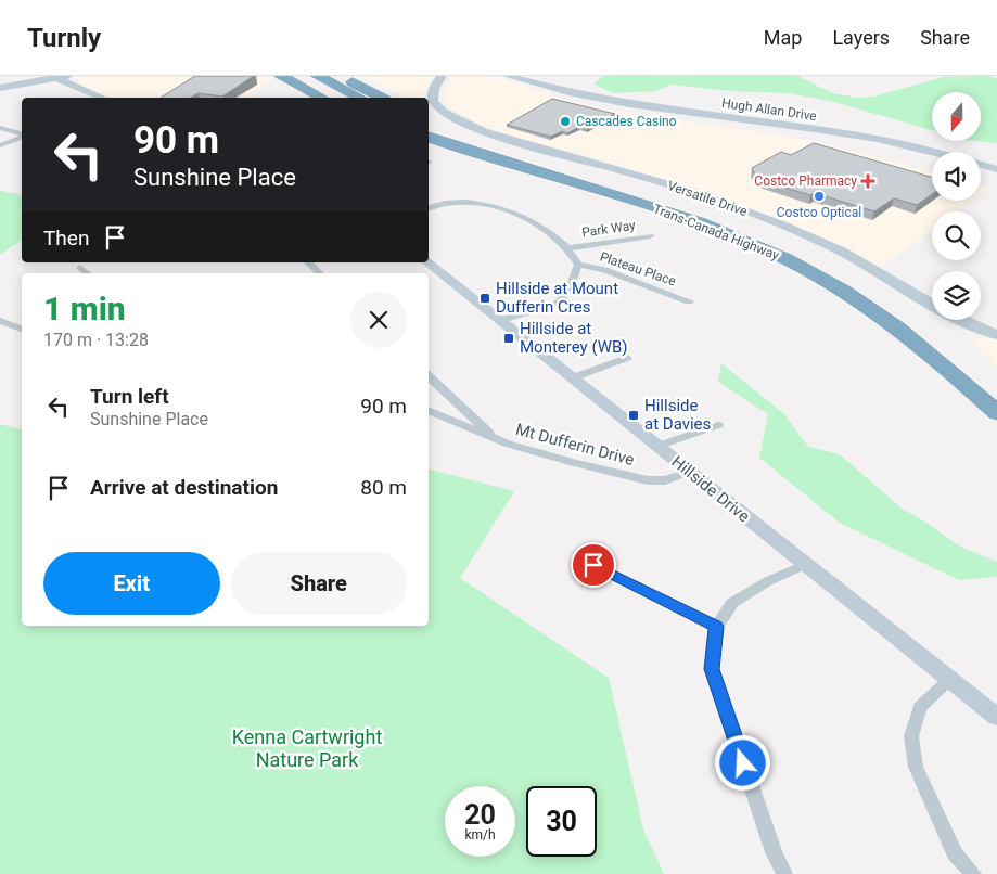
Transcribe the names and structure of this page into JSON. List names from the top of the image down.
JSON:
{
  "streets": {
    "highway": ["Trans-Canada Highway"],
    "street": [
      "Hugh Allan Drive",
      "Versatile Drive",
      "Park Way",
      "Plateau Place",
      "Mt Dufferin Drive",
      "Hillside Drive"
    ]
  },
  "crossings": [
    ["Mt Dufferin Drive", "Hillside Drive"]
  ],
  "parks": ["Kenna Cartwright Nature Park"],
  "places": {
    "other": ["Cascades Casino", "Costco Optical"],
    "health": ["Costco Pharmacy"],
    "transit": ["Hillside at Mount Dufferin Cres", "Hillside at Monterey (WB)", "Hillside at Davies"]
  },
  "north": "bottom",
  "page": {
    "header": "Turnly",
    "nav": ["Map", "Layers", "Share"],
    "turn": ["90 m", "Sunshine Place"],
    "then": "Then",
    "heading": ["1 min", "170 m · 13:28"],
    "list": [
      {
        "name": "Turn left",
        "note": "Sunshine Place",
        "value": "90 m"
      },
      {
        "name": "Arrive at destination",
        "value": "80 m"
      }
    ],
    "buttons": ["Exit", "Share"],
    "speed": "20 km/h",
    "limit": "30"
  }
}
